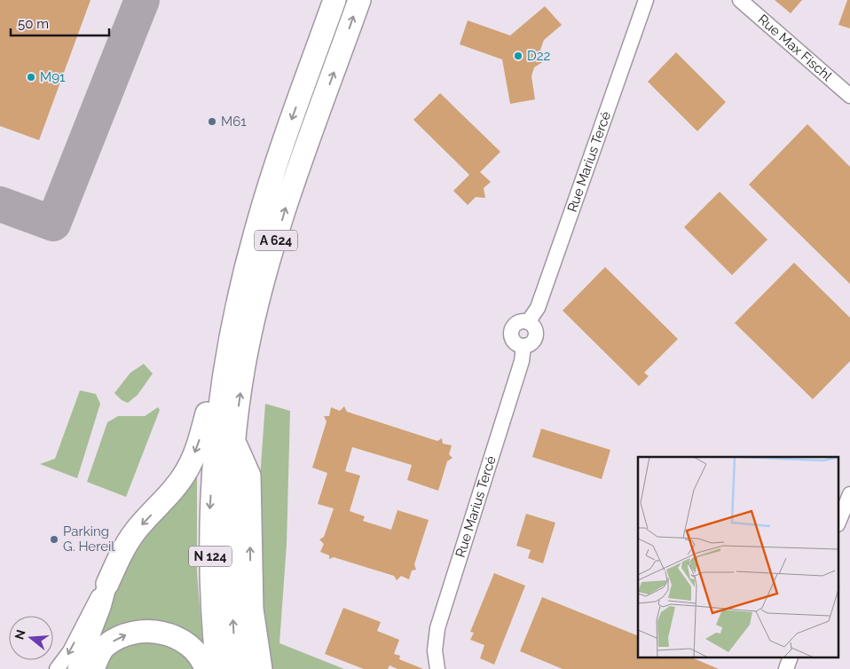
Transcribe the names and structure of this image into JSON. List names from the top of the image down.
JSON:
{
  "streets": {
    "highway": ["A 624", "N 124"],
    "street": ["Rue Max Fischl", "Rue Marius Tercé"]
  },
  "crossings": [
    ["A 624", "N 124"]
  ],
  "places": [
    "D22",
    "M91",
    "M61",
    "Parking G. Hereil"
  ],
  "scale_bar": "50 m",
  "north": "left"
}
